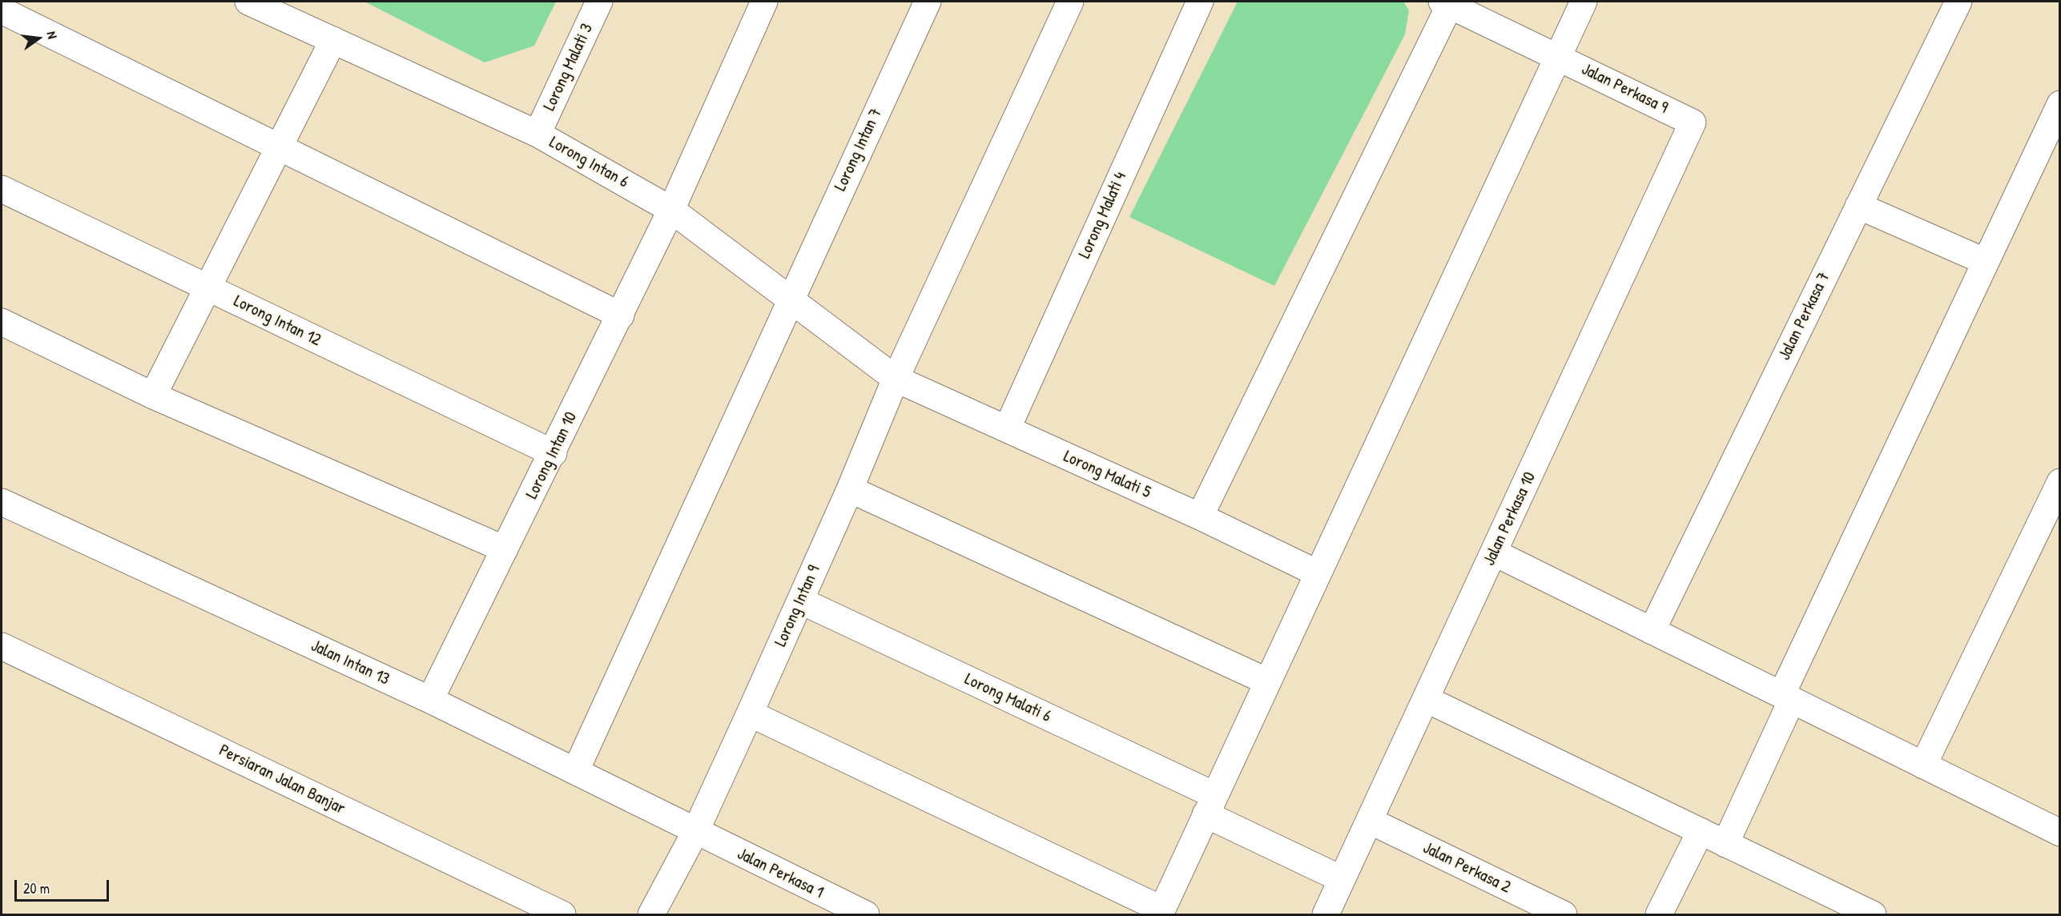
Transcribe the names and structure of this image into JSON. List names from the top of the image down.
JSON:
{
  "streets": {
    "street": [
      "Lorong Malati 3",
      "Jalan Perkasa 9",
      "Lorong Intan 7",
      "Lorong Intan 6",
      "Lorong Malati 4",
      "Jalan Perkasa 7",
      "Lorong Intan 12",
      "Lorong Intan 10",
      "Lorong Malati 5",
      "Jalan Perkasa 10",
      "Lorong Intan 9",
      "Jalan Intan 13",
      "Lorong Malati 6",
      "Persiaran Jalan Banjar",
      "Jalan Perkasa 2",
      "Jalan Perkasa 1"
    ]
  },
  "crossings": [
    ["Lorong Malati 3", "Lorong Intan 6"],
    ["Jalan Perkasa 9", "Jalan Perkasa 10"],
    ["Lorong Intan 7", "Lorong Intan 6"],
    ["Lorong Intan 7", "Jalan Intan 13"],
    ["Lorong Intan 6", "Lorong Intan 10"],
    ["Lorong Intan 6", "Lorong Malati 5"],
    ["Lorong Intan 6", "Lorong Intan 9"],
    ["Lorong Malati 4", "Lorong Malati 5"],
    ["Lorong Intan 12", "Lorong Intan 10"],
    ["Lorong Intan 10", "Jalan Intan 13"],
    ["Lorong Malati 5", "Lorong Intan 9"],
    ["Jalan Perkasa 10", "Lorong Malati 6"],
    ["Jalan Perkasa 10", "Jalan Perkasa 2"],
    ["Lorong Intan 9", "Jalan Intan 13"],
    ["Lorong Intan 9", "Lorong Malati 6"],
    ["Lorong Intan 9", "Jalan Perkasa 1"],
    ["Jalan Intan 13", "Jalan Perkasa 1"]
  ],
  "scale_bar": "20 m",
  "north": "right"
}
